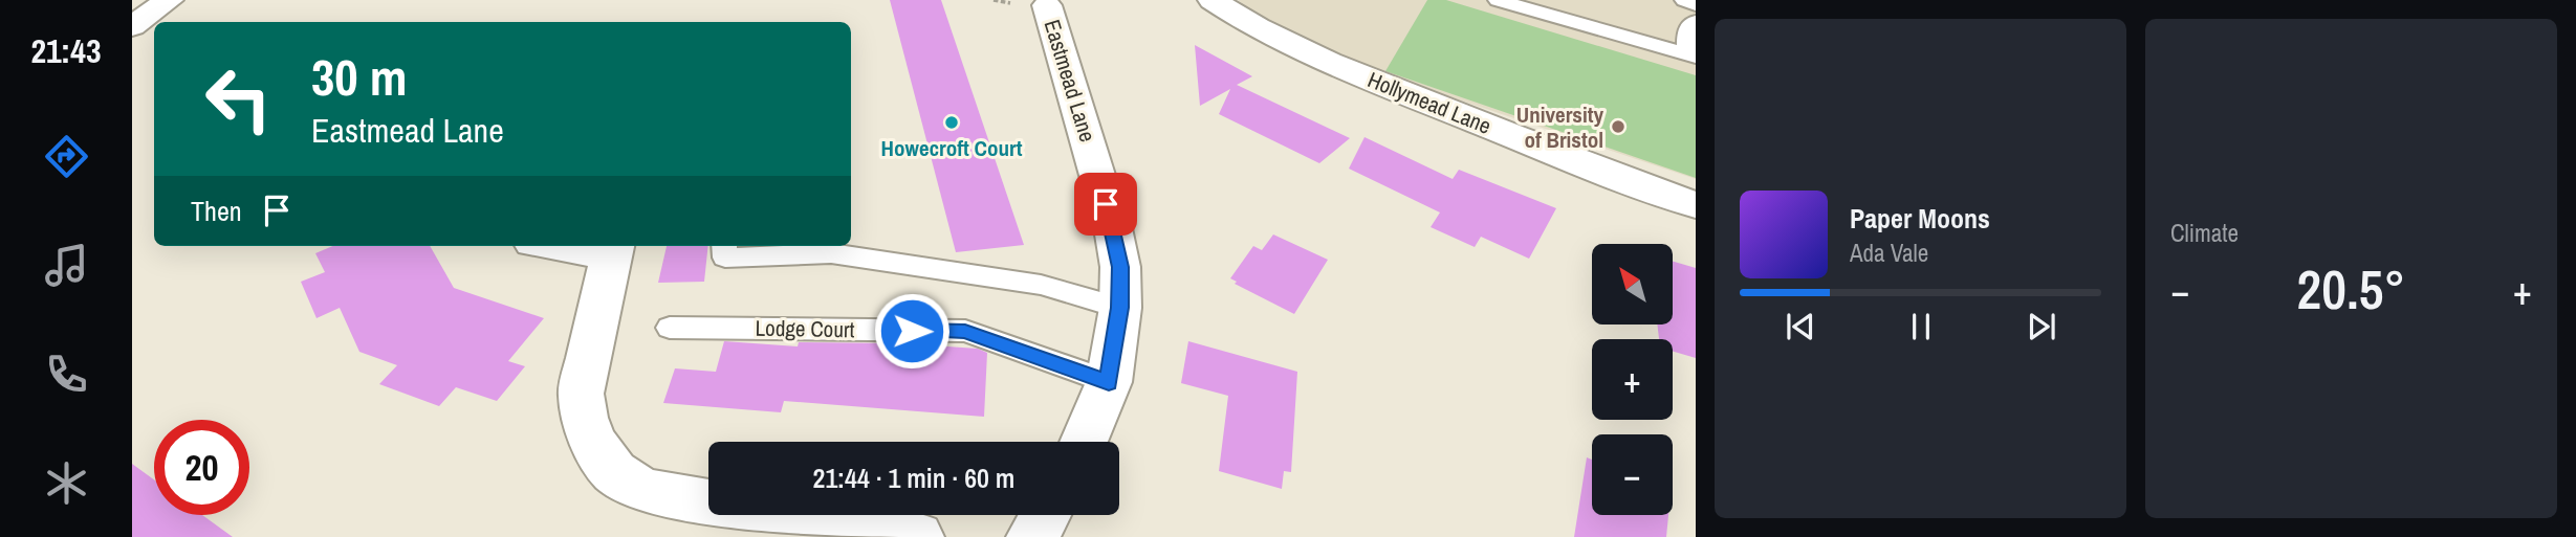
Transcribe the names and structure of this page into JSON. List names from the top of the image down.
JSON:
{
  "streets": {
    "street": ["Eastmead Lane", "Hollymead Lane"],
    "lane": ["Lodge Court"]
  },
  "crossings": [
    ["Eastmead Lane", "Lodge Court"]
  ],
  "places": ["Howecroft Court", "University of Bristol"],
  "north": "top left",
  "page": {
    "tabs": "21:43",
    "tile": "Climate",
    "turn": ["30 m", "Eastmead Lane"],
    "then": "Then",
    "song": ["Paper Moons", "Ada Vale"],
    "map_buttons": ["+", "−"],
    "heat": ["−", "20.5°", "+"],
    "limit": "20",
    "trip": "21:44 · 1 min · 60 m"
  }
}
